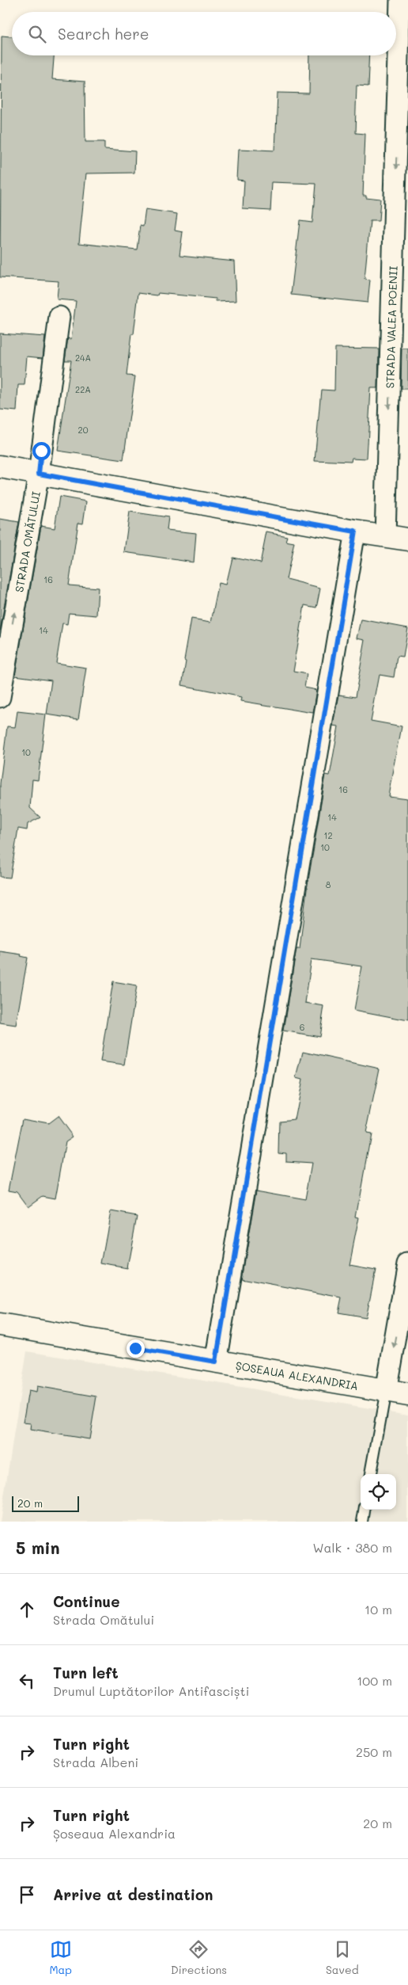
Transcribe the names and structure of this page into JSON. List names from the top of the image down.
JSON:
{
  "streets": {
    "street": ["STRADA VALEA POENII", "STRADA OMĂTULUI", "ȘOSEAUA ALEXANDRIA"]
  },
  "one_way": ["STRADA VALEA POENII", "STRADA OMĂTULUI"],
  "house_numbers": [
    "24A",
    "22A",
    "20",
    "16",
    "14",
    "10",
    "16",
    "14",
    "12",
    "10",
    "8",
    "6"
  ],
  "scale_bar": "20 m",
  "page": {
    "search": "Search here",
    "scale": "20 m",
    "heading": ["5 min", "Walk · 380 m"],
    "list": [
      ["Continue", "Strada Omătului", "10 m"],
      ["Turn left", "Drumul Luptătorilor Antifasciști", "100 m"],
      ["Turn right", "Strada Albeni", "250 m"],
      ["Turn right", "Șoseaua Alexandria", "20 m"],
      "Arrive at destination"
    ],
    "nav": ["Map", "Directions", "Saved"]
  }
}
